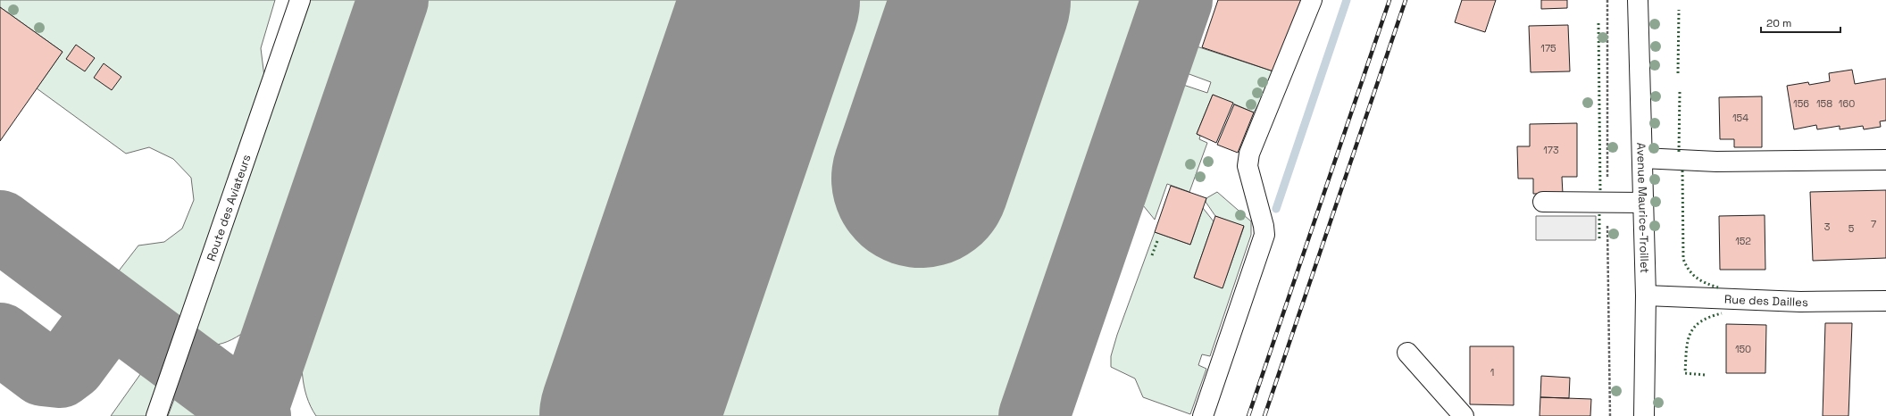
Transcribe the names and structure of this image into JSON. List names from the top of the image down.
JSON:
{
  "streets": {
    "street": ["Route des Aviateurs", "Avenue Maurice-Troillet", "Rue des Dailles"]
  },
  "crossings": [
    ["Avenue Maurice-Troillet", "Rue des Dailles"]
  ],
  "house_numbers": [
    "175",
    "156",
    "158",
    "160",
    "154",
    "173",
    "7",
    "3",
    "5",
    "152",
    "150",
    "1"
  ],
  "scale_bar": "20 m"
}
